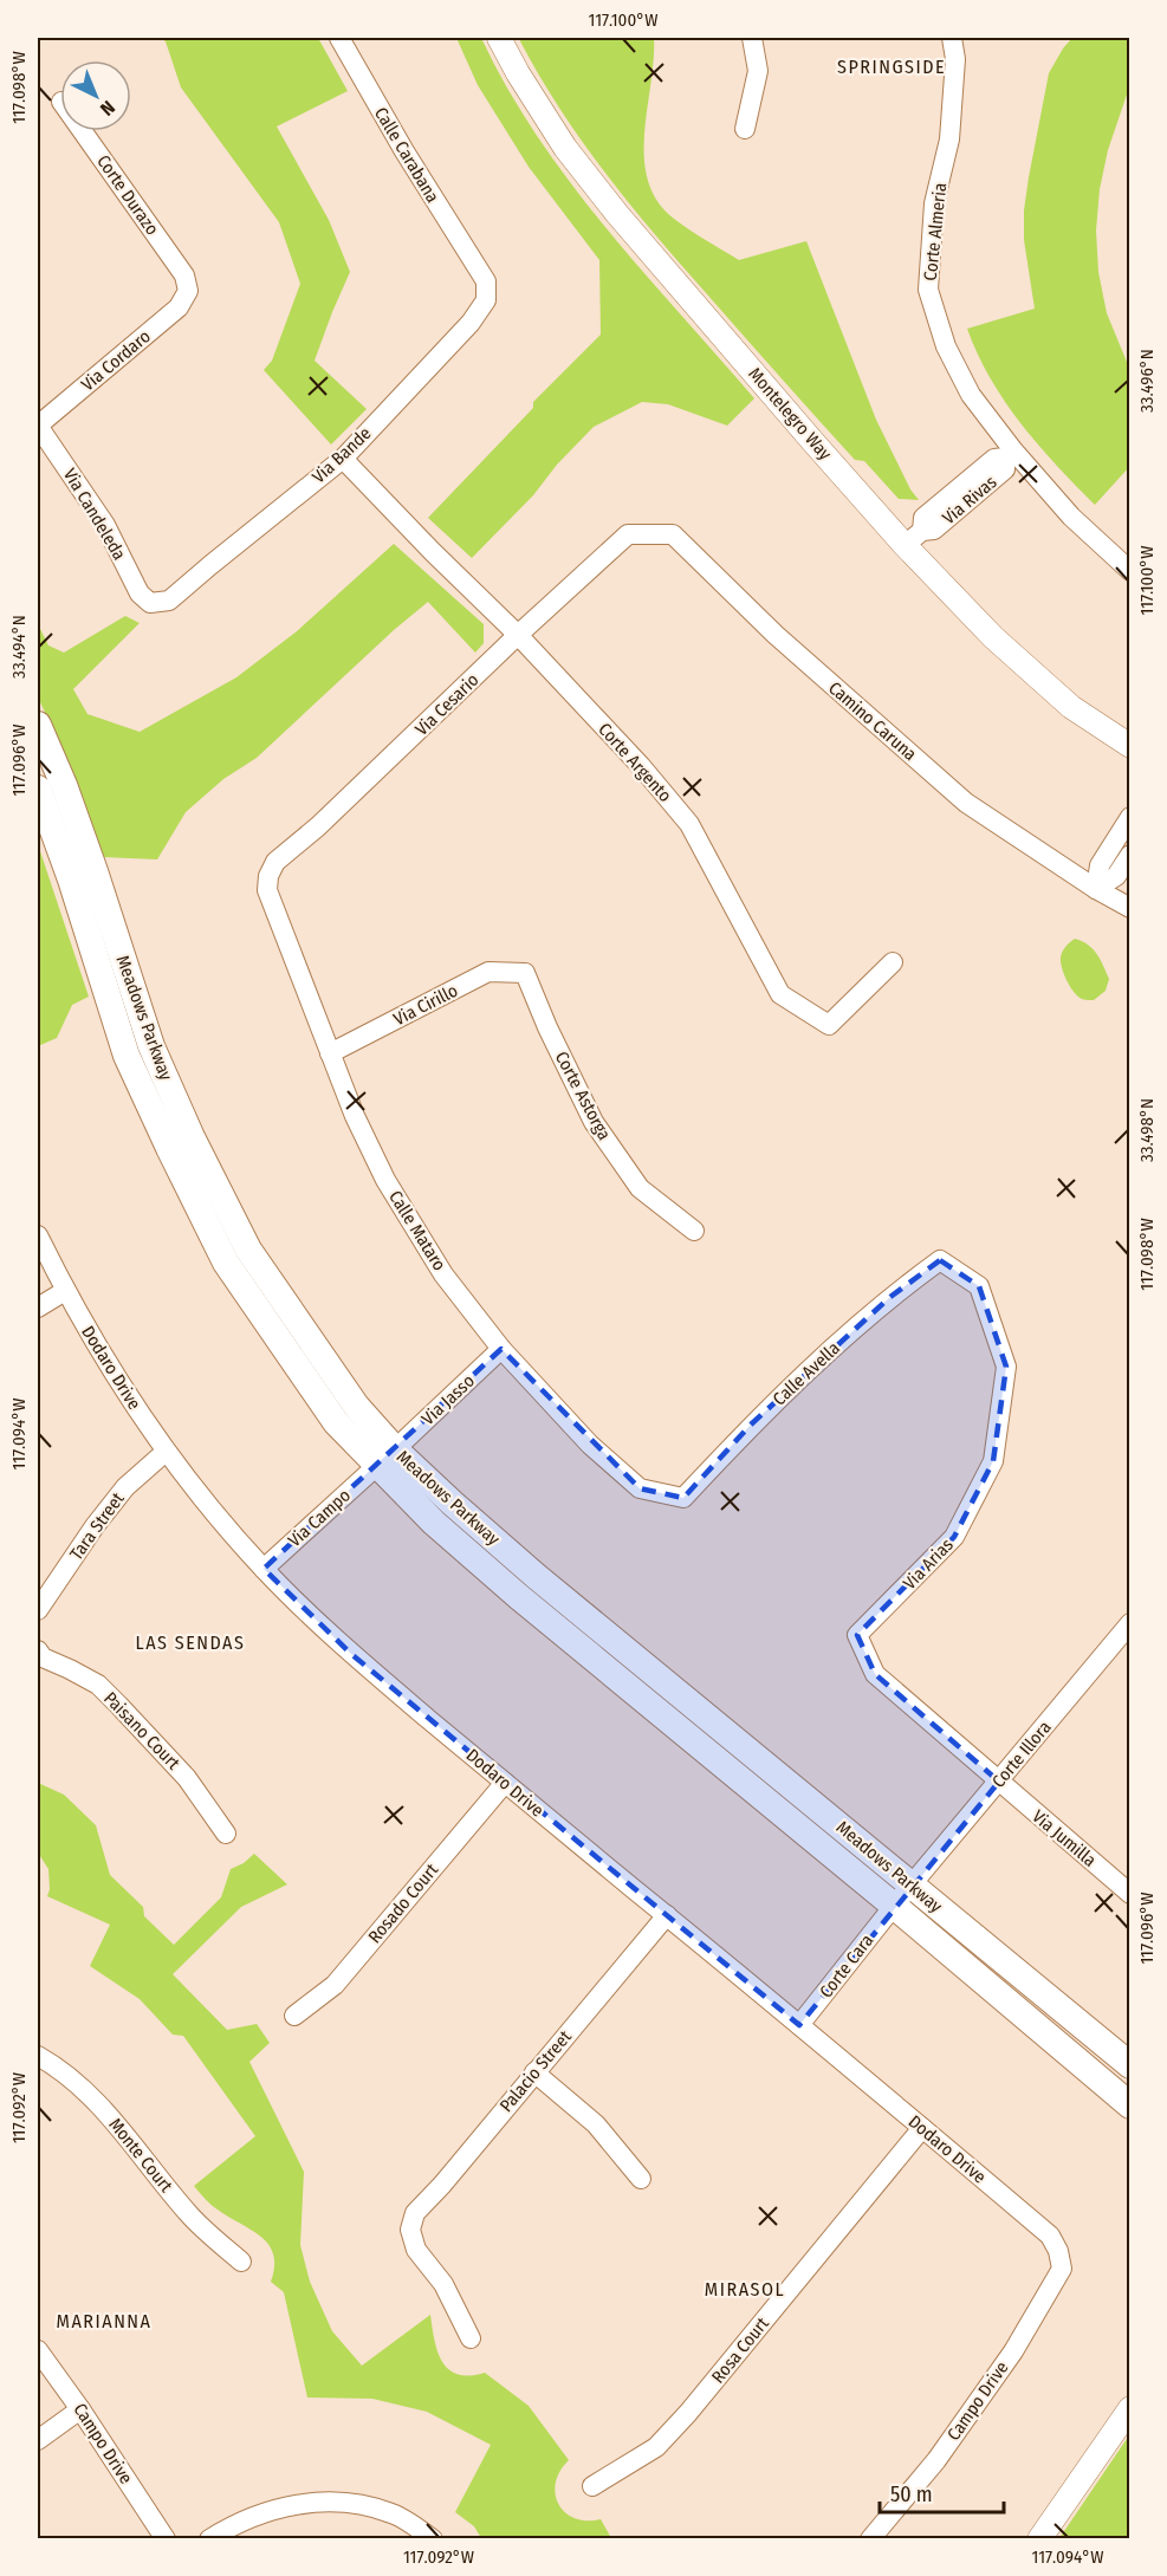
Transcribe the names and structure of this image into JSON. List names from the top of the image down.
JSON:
{
  "streets": {
    "main road": ["Meadows Parkway"],
    "street": [
      "Calle Carabana",
      "Corte Durazo",
      "Corte Almeria",
      "Via Cordaro",
      "Montelegro Way",
      "Via Bande",
      "Via Rivas",
      "Via Candeleda",
      "Via Cesario",
      "Camino Caruna",
      "Corte Argento",
      "Via Cirillo",
      "Corte Astorga",
      "Calle Mataro",
      "Dodaro Drive",
      "Calle Avella",
      "Via Jasso",
      "Via Campo",
      "Tara Street",
      "Via Arias",
      "Paisano Court",
      "Corte Illora",
      "Via Jumilla",
      "Rosado Court",
      "Corte Cara",
      "Palacio Street",
      "Monte Court",
      "Rosa Court",
      "Campo Drive"
    ]
  },
  "crossings": [
    ["Calle Carabana", "Via Bande"],
    ["Corte Durazo", "Via Cordaro"],
    ["Corte Almeria", "Via Rivas"],
    ["Via Cordaro", "Via Candeleda"],
    ["Montelegro Way", "Via Rivas"],
    ["Via Bande", "Via Candeleda"],
    ["Via Bande", "Corte Argento"],
    ["Via Cesario", "Camino Caruna"],
    ["Via Cesario", "Corte Argento"],
    ["Via Cesario", "Calle Mataro"],
    ["Via Cirillo", "Corte Astorga"],
    ["Via Cirillo", "Calle Mataro"],
    ["Meadows Parkway", "Via Jasso"],
    ["Meadows Parkway", "Via Campo"],
    ["Meadows Parkway", "Corte Illora"],
    ["Meadows Parkway", "Corte Cara"],
    ["Calle Mataro", "Calle Avella"],
    ["Calle Mataro", "Via Jasso"],
    ["Dodaro Drive", "Via Campo"],
    ["Dodaro Drive", "Tara Street"],
    ["Dodaro Drive", "Rosado Court"],
    ["Dodaro Drive", "Corte Cara"],
    ["Dodaro Drive", "Palacio Street"],
    ["Dodaro Drive", "Rosa Court"],
    ["Dodaro Drive", "Campo Drive"],
    ["Calle Avella", "Via Arias"],
    ["Via Jasso", "Via Campo"],
    ["Via Arias", "Corte Illora"],
    ["Via Arias", "Via Jumilla"],
    ["Corte Illora", "Via Jumilla"],
    ["Corte Illora", "Corte Cara"]
  ],
  "districts": [
    "SPRINGSIDE",
    "LAS SENDAS",
    "MIRASOL",
    "MARIANNA"
  ],
  "scale_bar": "50 m",
  "north": "bottom right",
  "coordinates": [
    "117.100°W",
    "117.098°W",
    "33.496°N",
    "33.494°N",
    "117.096°W",
    "33.498°N",
    "117.094°W",
    "117.092°W"
  ]
}
